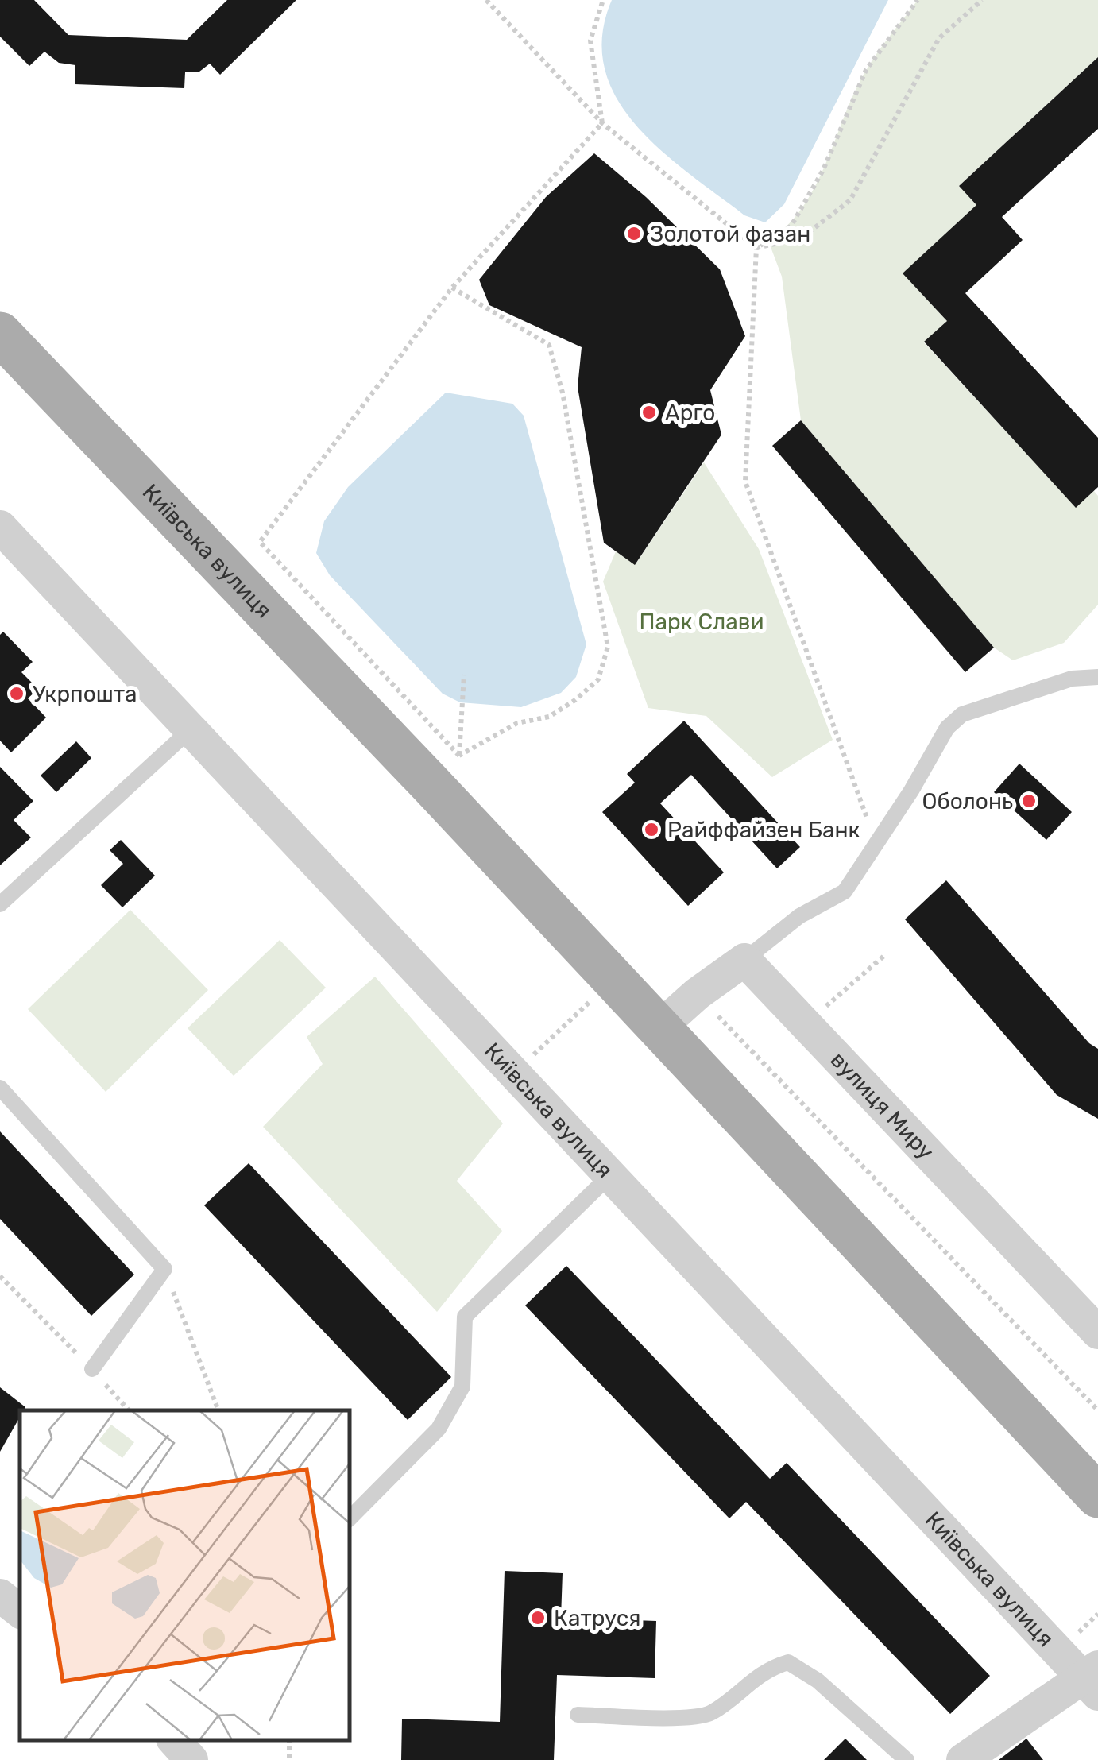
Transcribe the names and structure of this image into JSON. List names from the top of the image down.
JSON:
{
  "streets": {
    "main road": ["Київська вулиця"],
    "street": ["вулиця Миру"]
  },
  "parks": ["Парк Слави"],
  "places": [
    "Золотой фазан",
    "Арго",
    "Укрпошта",
    "Оболонь",
    "Райффайзен Банк",
    "Катруся"
  ]
}
